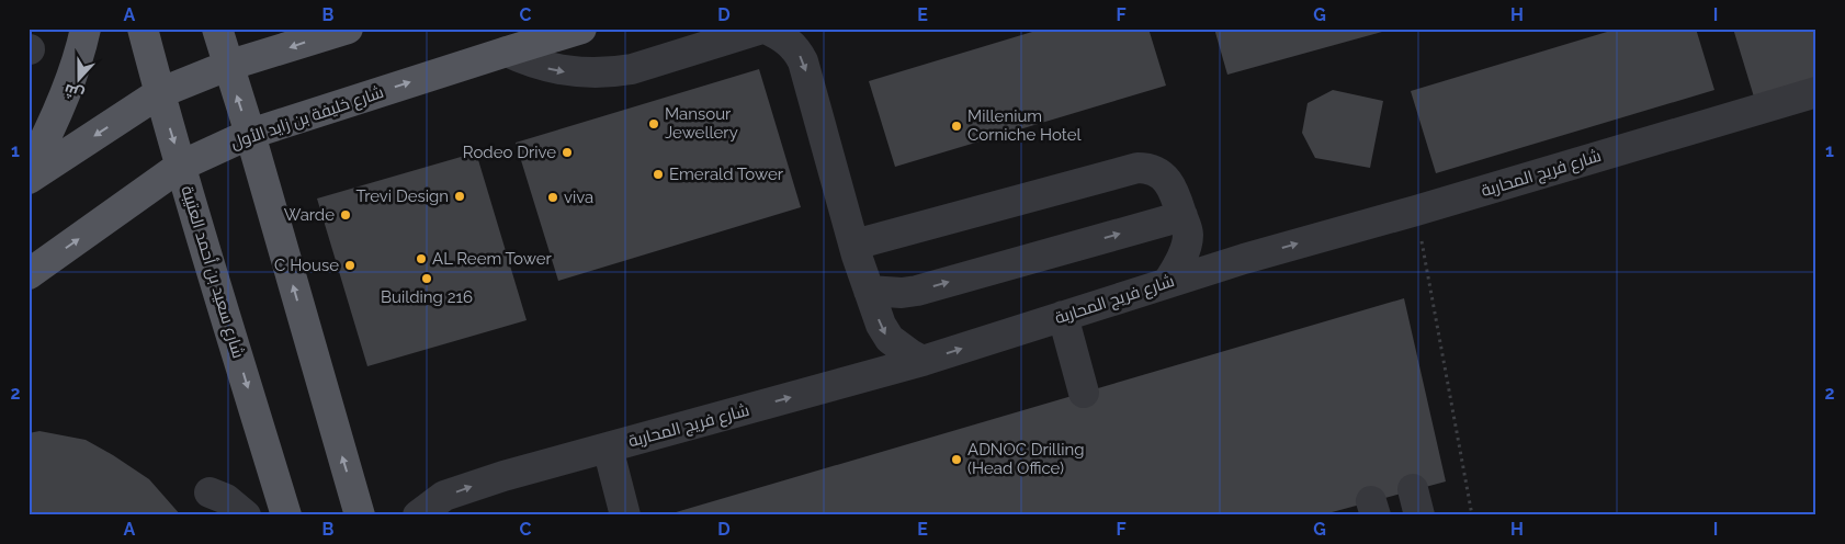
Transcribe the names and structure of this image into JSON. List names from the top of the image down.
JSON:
{
  "streets": {
    "main road": ["شارع خليفة بن زايد الأول", "شارع سعيد بن أحمد العتيبة"],
    "lane": ["شارع فريج المحاربة"]
  },
  "crossings": [
    ["شارع خليفة بن زايد الأول", "شارع سعيد بن أحمد العتيبة"]
  ],
  "one_way": ["شارع فريج المحاربة"],
  "places": [
    "Mansour Jewellery",
    "Millenium Corniche Hotel",
    "Rodeo Drive",
    "Emerald Tower",
    "Trevi Design",
    "viva",
    "Warde",
    "AL Reem Tower",
    "C House",
    "Building 216",
    "ADNOC Drilling (Head Office)"
  ],
  "north": "bottom",
  "grid": {
    "columns": [
      "A",
      "B",
      "C",
      "D",
      "E",
      "F",
      "G",
      "H",
      "I"
    ],
    "rows": ["1", "2"]
  }
}
